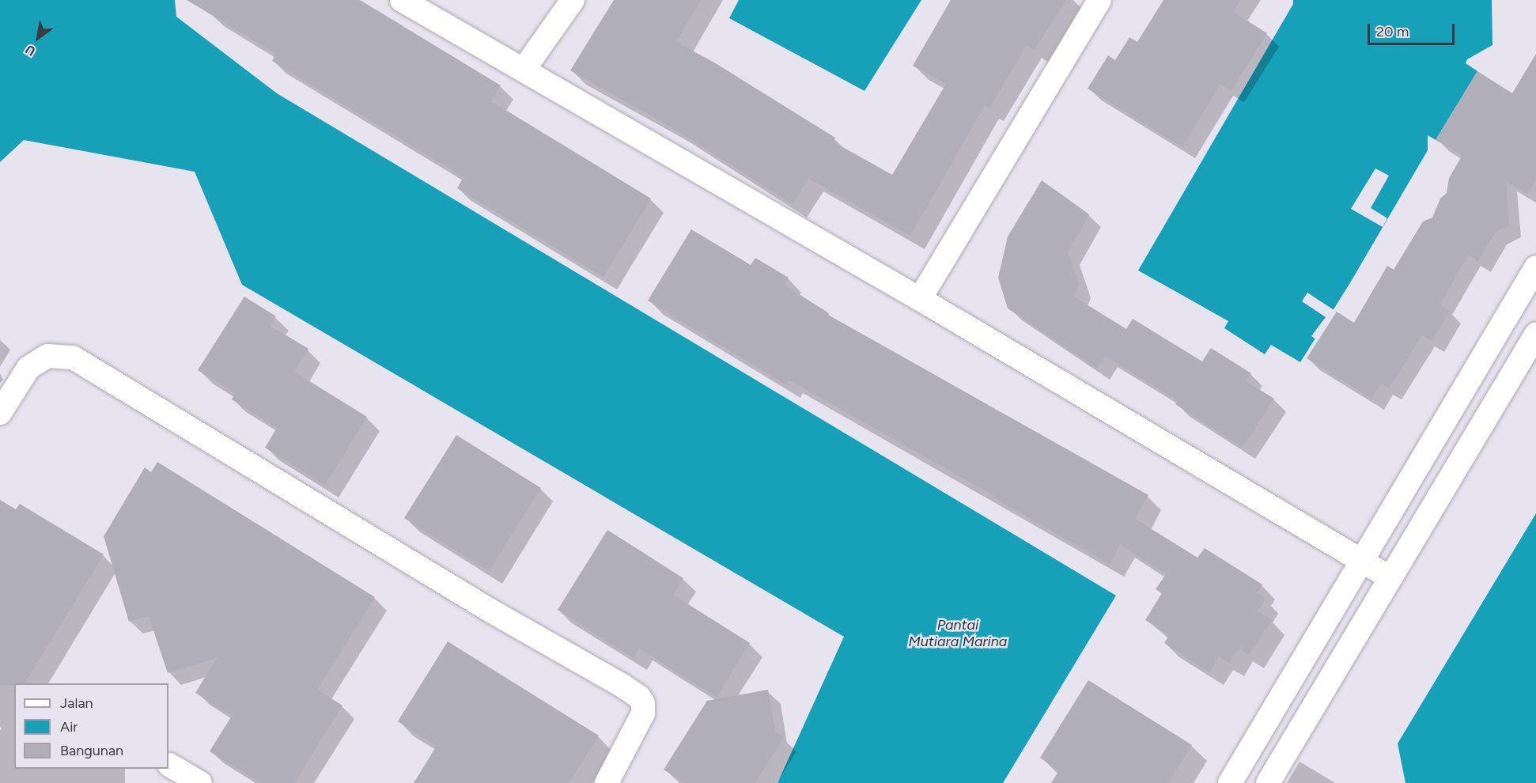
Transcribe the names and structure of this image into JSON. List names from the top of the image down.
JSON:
{
  "water": ["Pantai Mutiara Marina"],
  "legend": ["Jalan", "Air", "Bangunan"],
  "scale_bar": "20 m",
  "north": "bottom left"
}
